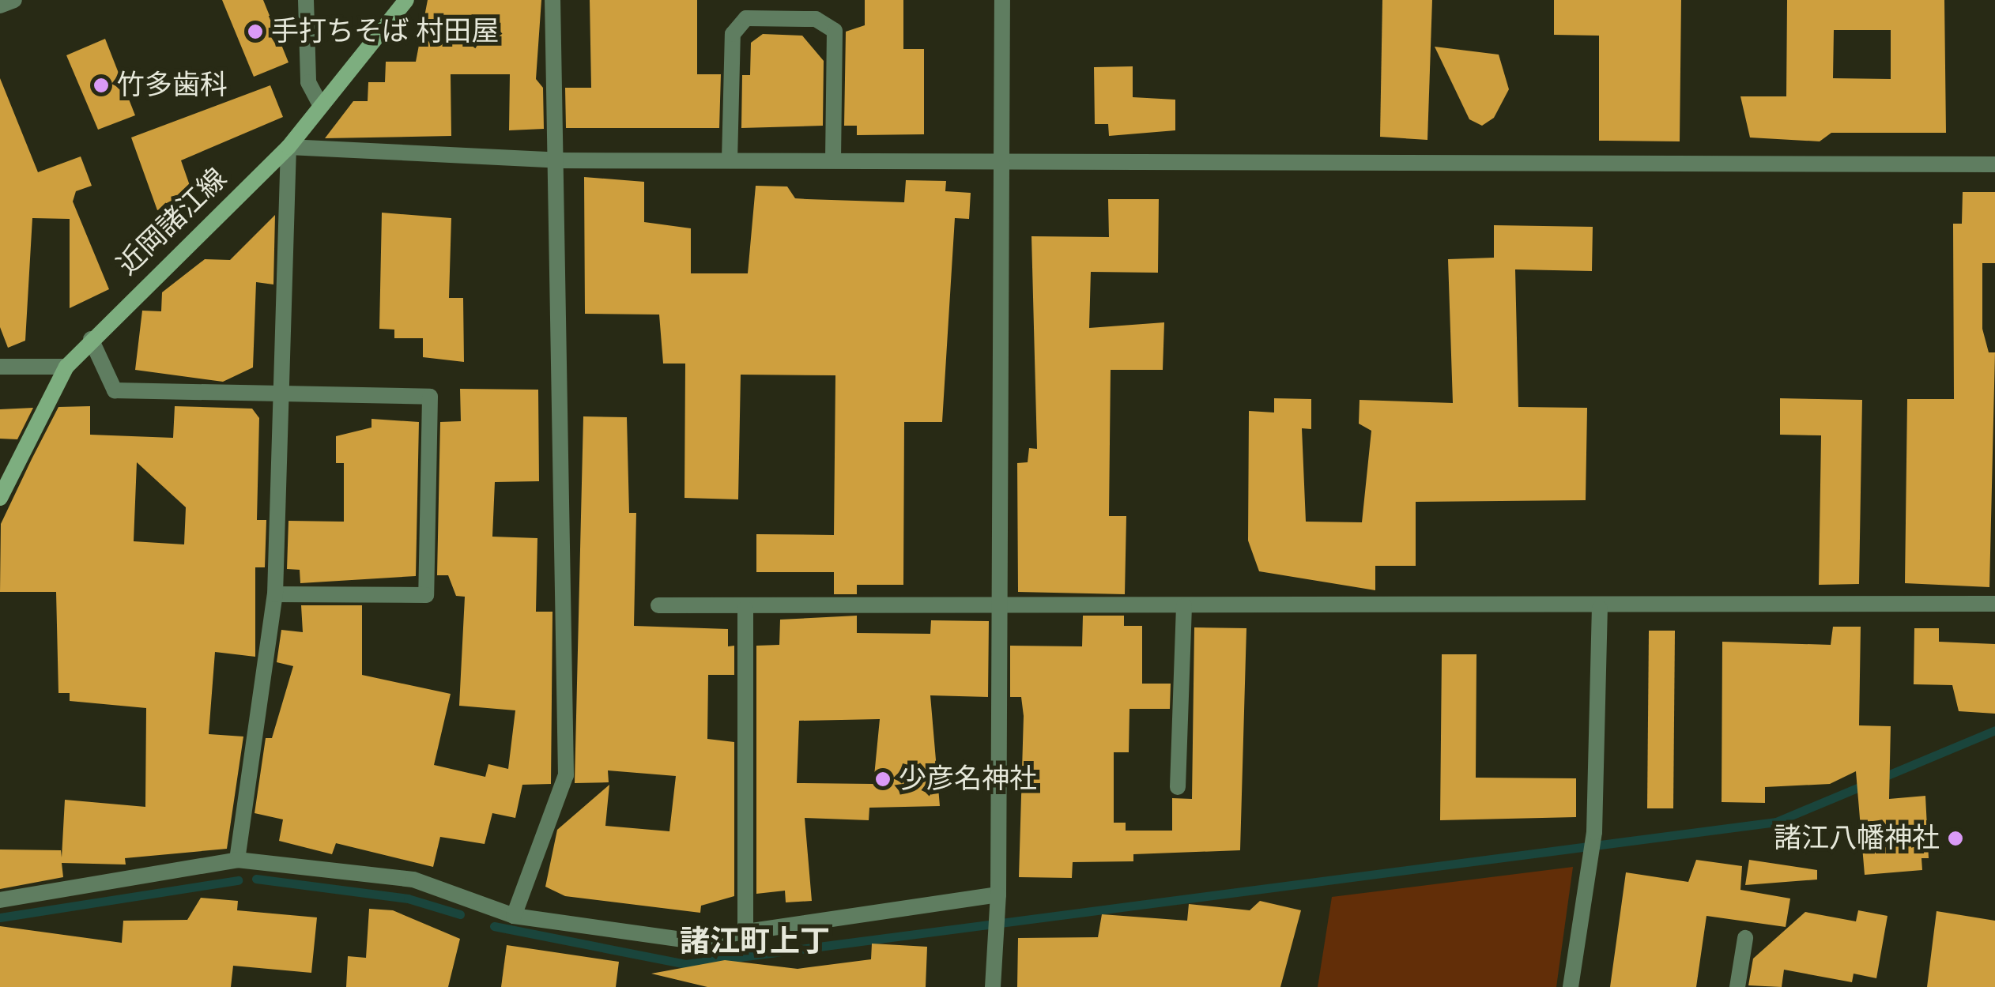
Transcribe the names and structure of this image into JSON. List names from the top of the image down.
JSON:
{
  "streets": {
    "main road": ["近岡諸江線"]
  },
  "districts": ["諸江町上丁"],
  "places": [
    "手打ちそば 村田屋",
    "竹多歯科",
    "少彦名神社",
    "諸江八幡神社"
  ]
}
